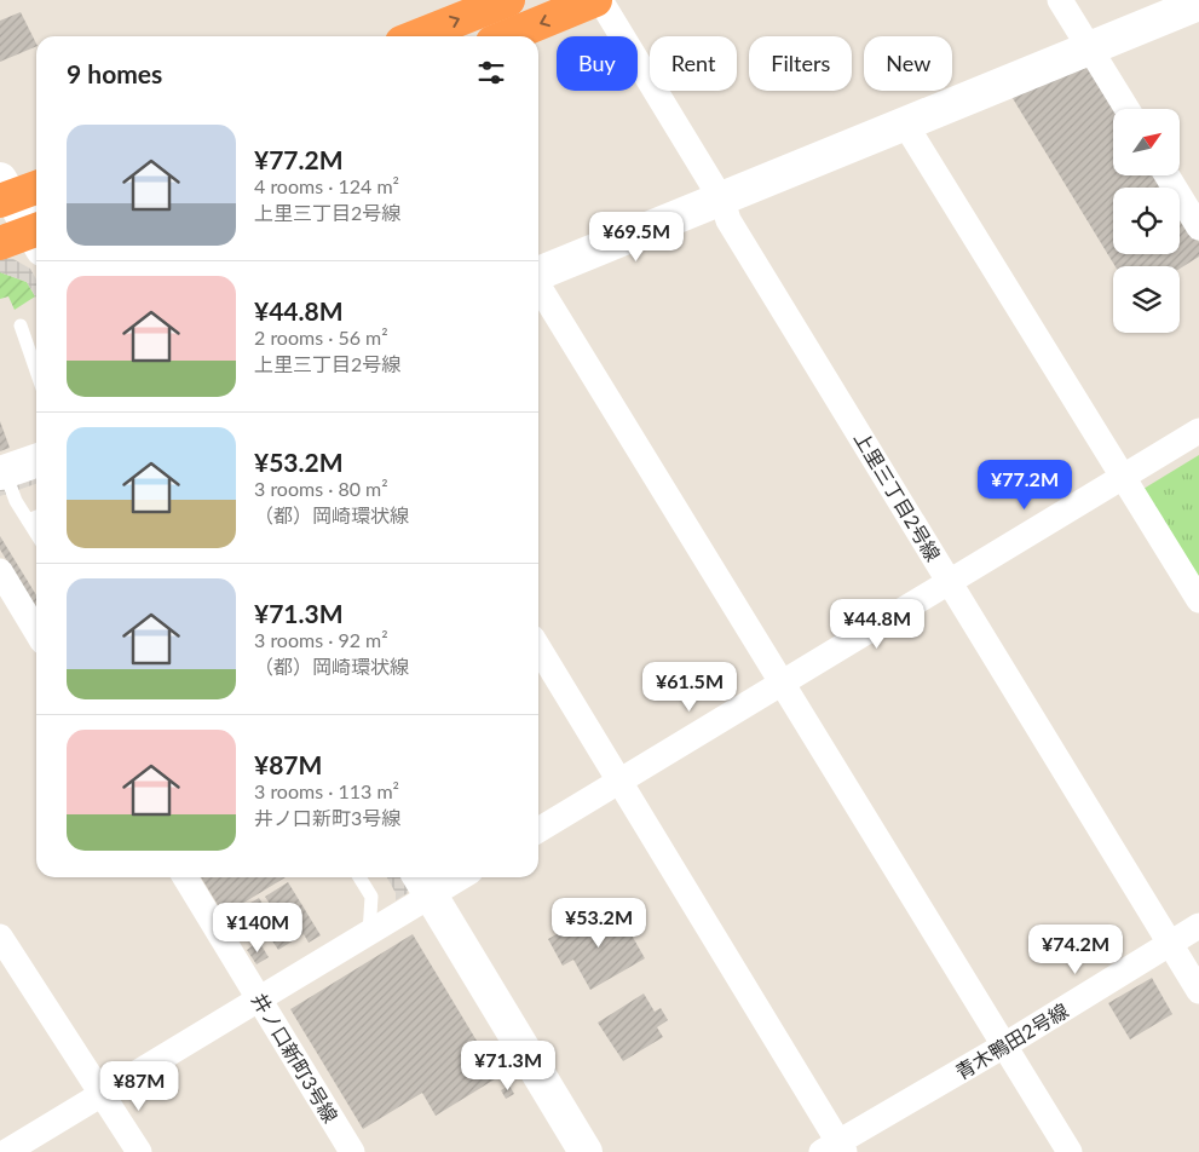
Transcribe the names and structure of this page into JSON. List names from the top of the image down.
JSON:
{
  "streets": {
    "street": ["上里三丁目2号線", "青木鴨田2号線", "井ノ口新町3号線"]
  },
  "crossings": [
    ["上里三丁目2号線", "青木鴨田2号線"]
  ],
  "north": "top right",
  "page": {
    "chip": [
      "Buy",
      "Rent",
      "Filters",
      "New"
    ],
    "heading": "9 homes",
    "list": [
      {
        "name": "¥77.2M",
        "note": "4 rooms · 124 m² · 上里三丁目2号線"
      },
      {
        "name": "¥44.8M",
        "note": "2 rooms · 56 m² · 上里三丁目2号線"
      },
      {
        "name": "¥53.2M",
        "note": "3 rooms · 80 m² · （都）岡崎環状線"
      },
      {
        "name": "¥71.3M",
        "note": "3 rooms · 92 m² · （都）岡崎環状線"
      },
      {
        "name": "¥87M",
        "note": "3 rooms · 113 m² · 井ノ口新町3号線"
      }
    ],
    "price": [
      "¥69.5M",
      "¥77.2M",
      "¥44.8M",
      "¥61.5M",
      "¥53.2M",
      "¥140M",
      "¥74.2M",
      "¥71.3M",
      "¥87M"
    ]
  }
}
